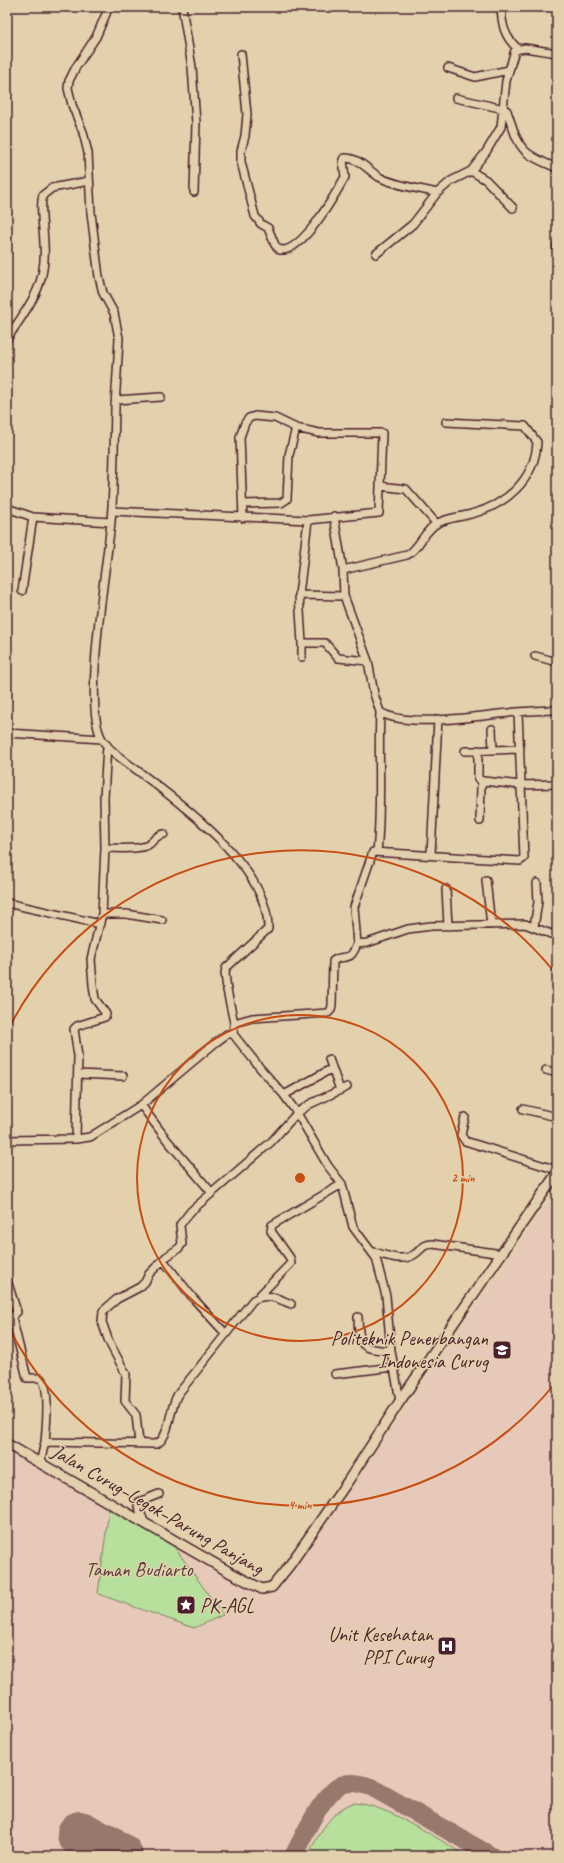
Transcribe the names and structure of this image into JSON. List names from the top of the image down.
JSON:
{
  "streets": {
    "main road": ["Jalan Curug–Legok–Parung Panjang"]
  },
  "parks": ["Taman Budiarto"],
  "places": {
    "school or university": ["Politeknik Penerbangan Indonesia Curug"],
    "place": ["PK-AGL"],
    "hospital": ["Unit Kesehatan PPI Curug"]
  },
  "rings": ["2 min", "4 min"]
}
